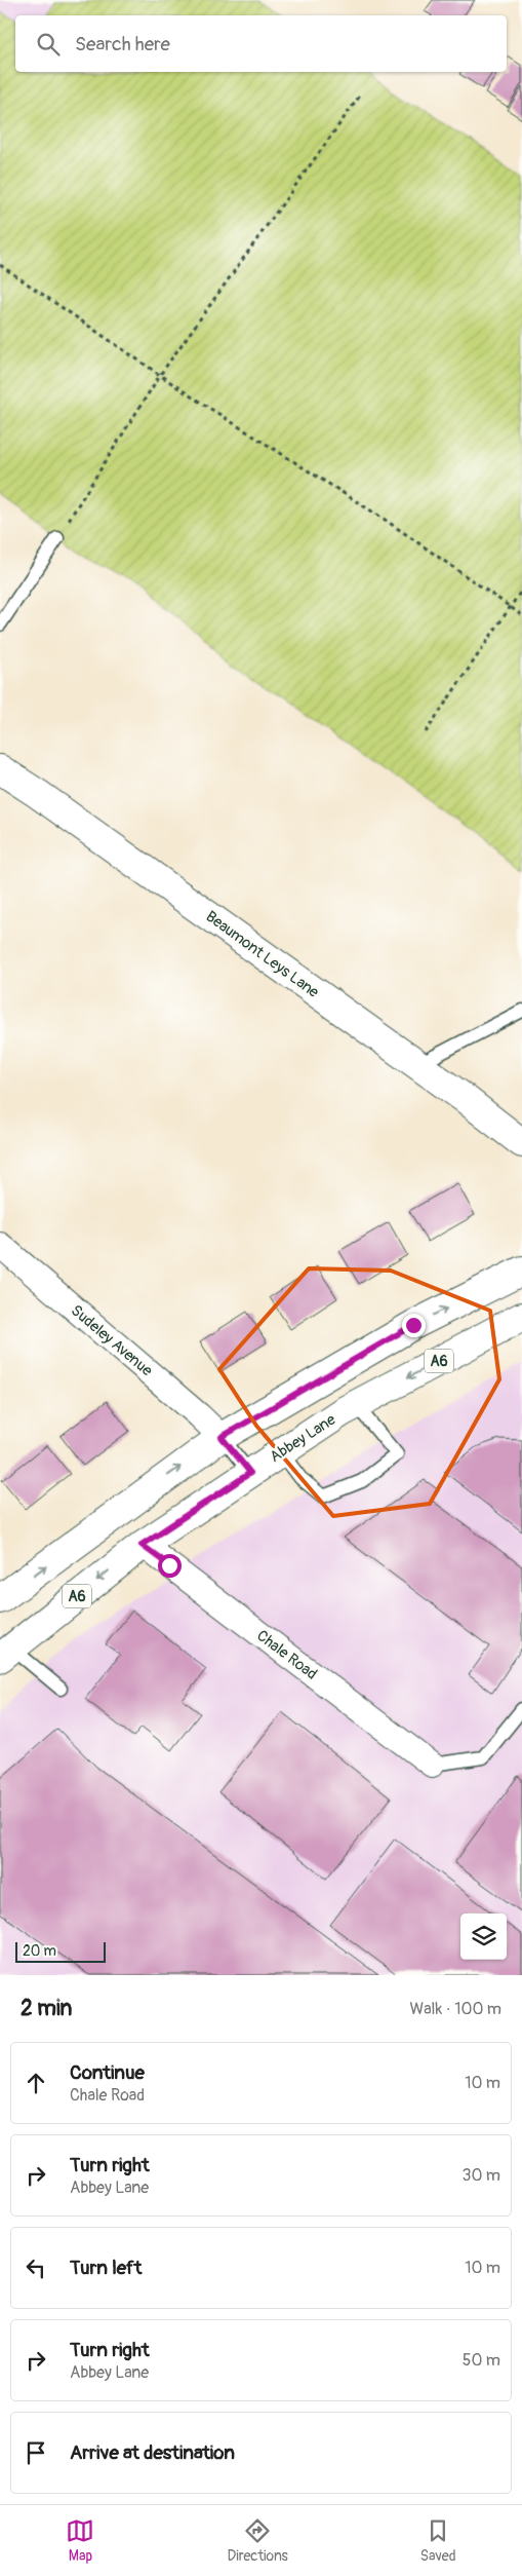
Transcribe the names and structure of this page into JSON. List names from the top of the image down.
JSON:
{
  "streets": {
    "main road": ["Beaumont Leys Lane", "A6", "Abbey Lane"],
    "street": ["Sudeley Avenue", "Chale Road"]
  },
  "crossings": [
    ["Abbey Lane", "Chale Road"]
  ],
  "scale_bar": "20 m",
  "page": {
    "search": "Search here",
    "scale": "20 m",
    "heading": ["2 min", "Walk · 100 m"],
    "list": [
      ["Continue", "Chale Road", "10 m"],
      ["Turn right", "Abbey Lane", "30 m"],
      ["Turn left", "10 m"],
      ["Turn right", "Abbey Lane", "50 m"],
      "Arrive at destination"
    ],
    "nav": ["Map", "Directions", "Saved"]
  }
}
